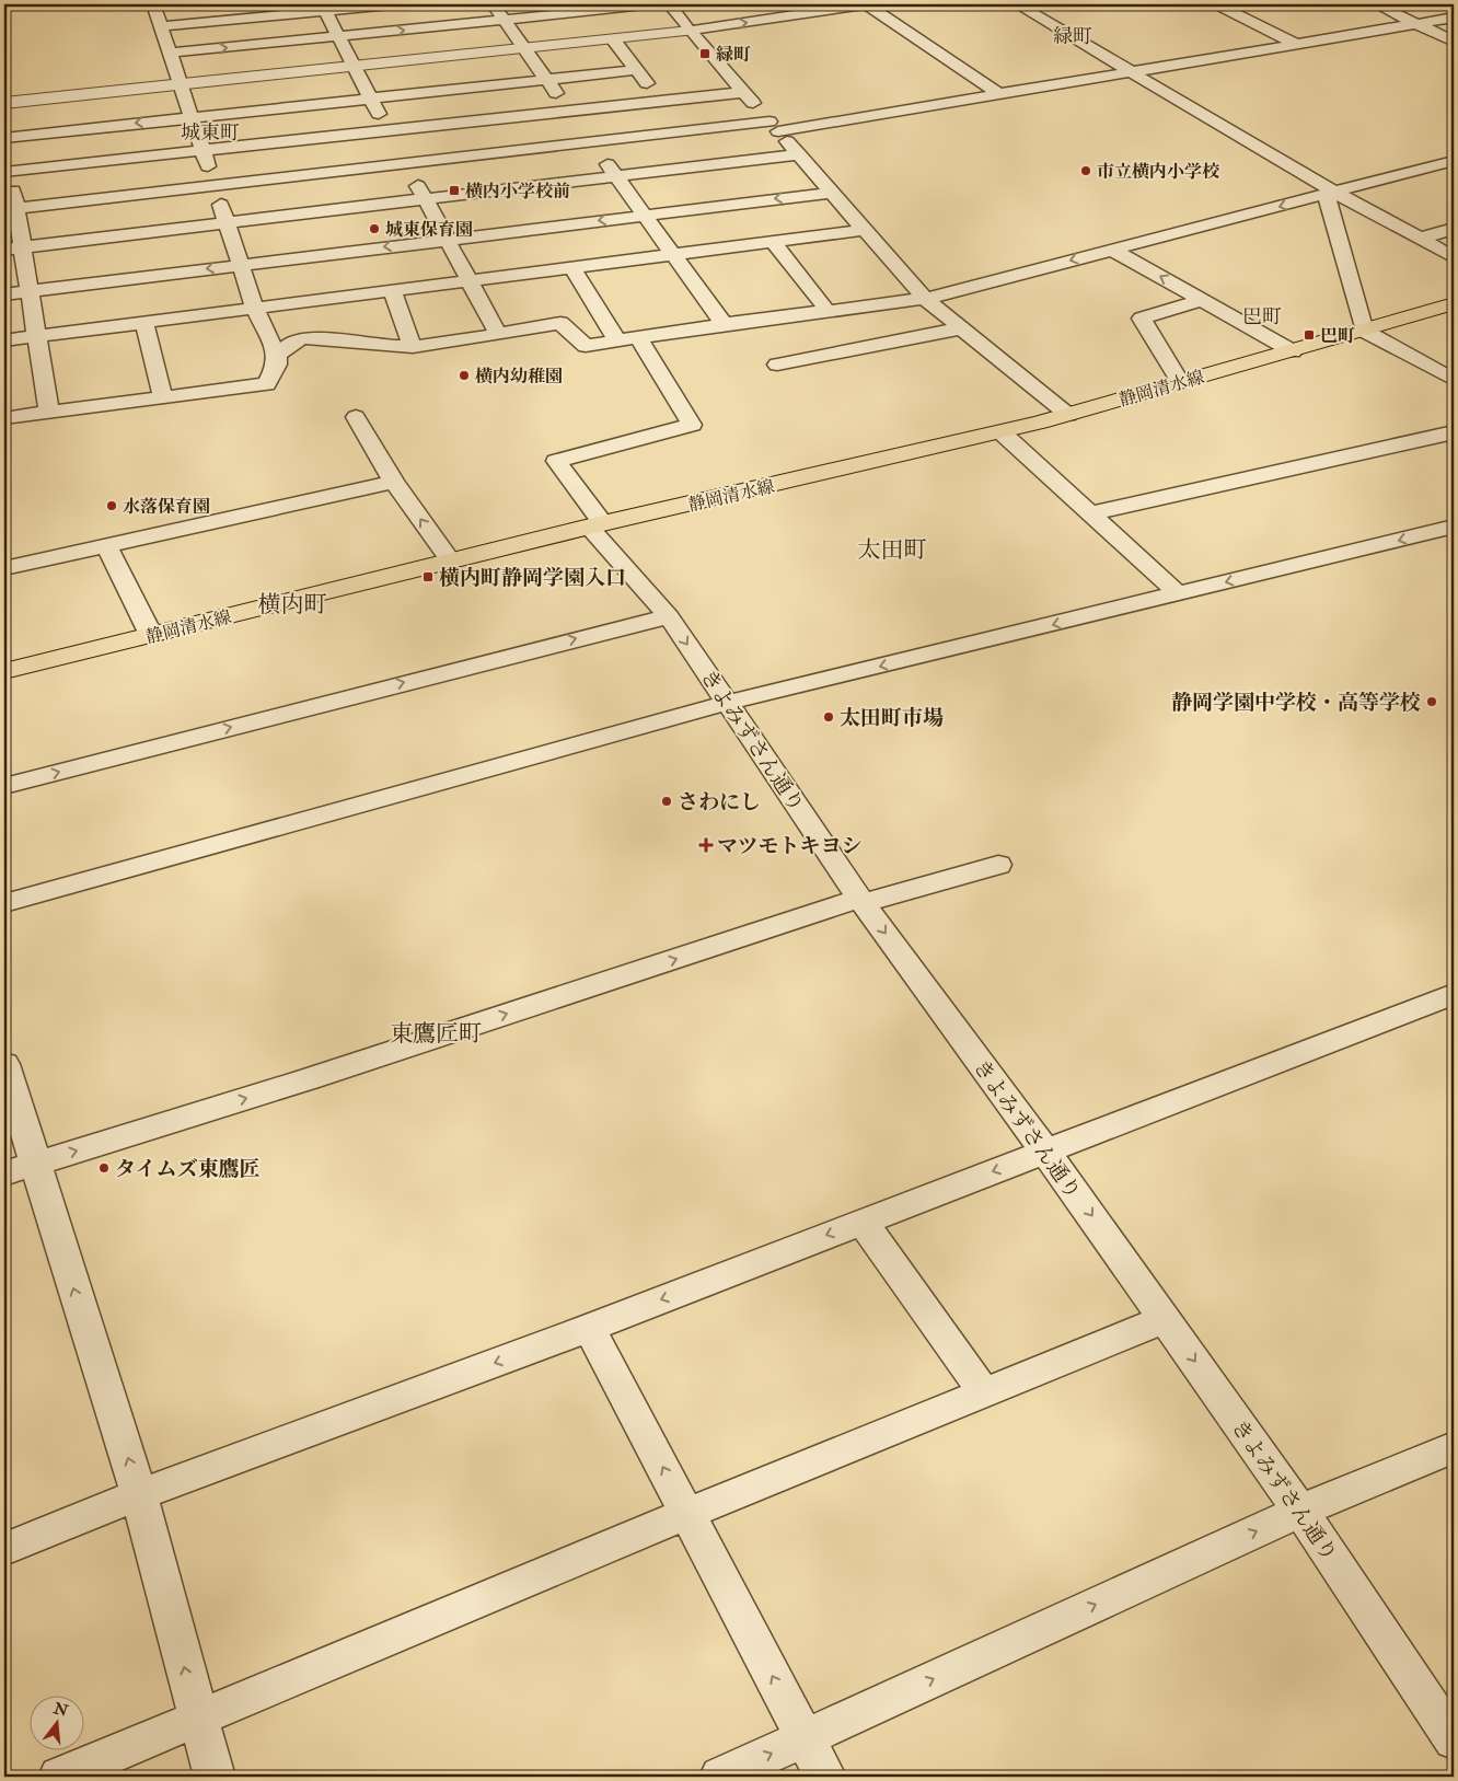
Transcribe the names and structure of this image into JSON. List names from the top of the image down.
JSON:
{
  "streets": {
    "main road": ["静岡清水線"],
    "street": ["きよみずさん通り"]
  },
  "crossings": [
    ["静岡清水線", "きよみずさん通り"]
  ],
  "one_way": ["きよみずさん通り"],
  "districts": [
    "緑町",
    "城東町",
    "巴町",
    "太田町",
    "横内町",
    "東鷹匠町"
  ],
  "places": {
    "transit": [
      "緑町",
      "横内小学校前",
      "巴町",
      "横内町静岡学園入口"
    ],
    "other": [
      "市立横内小学校",
      "城東保育園",
      "横内幼稚園",
      "水落保育園",
      "静岡学園中学校・高等学校",
      "太田町市場",
      "さわにし",
      "タイムズ東鷹匠"
    ],
    "health": ["マツモトキヨシ"]
  },
  "north": "top"
}
